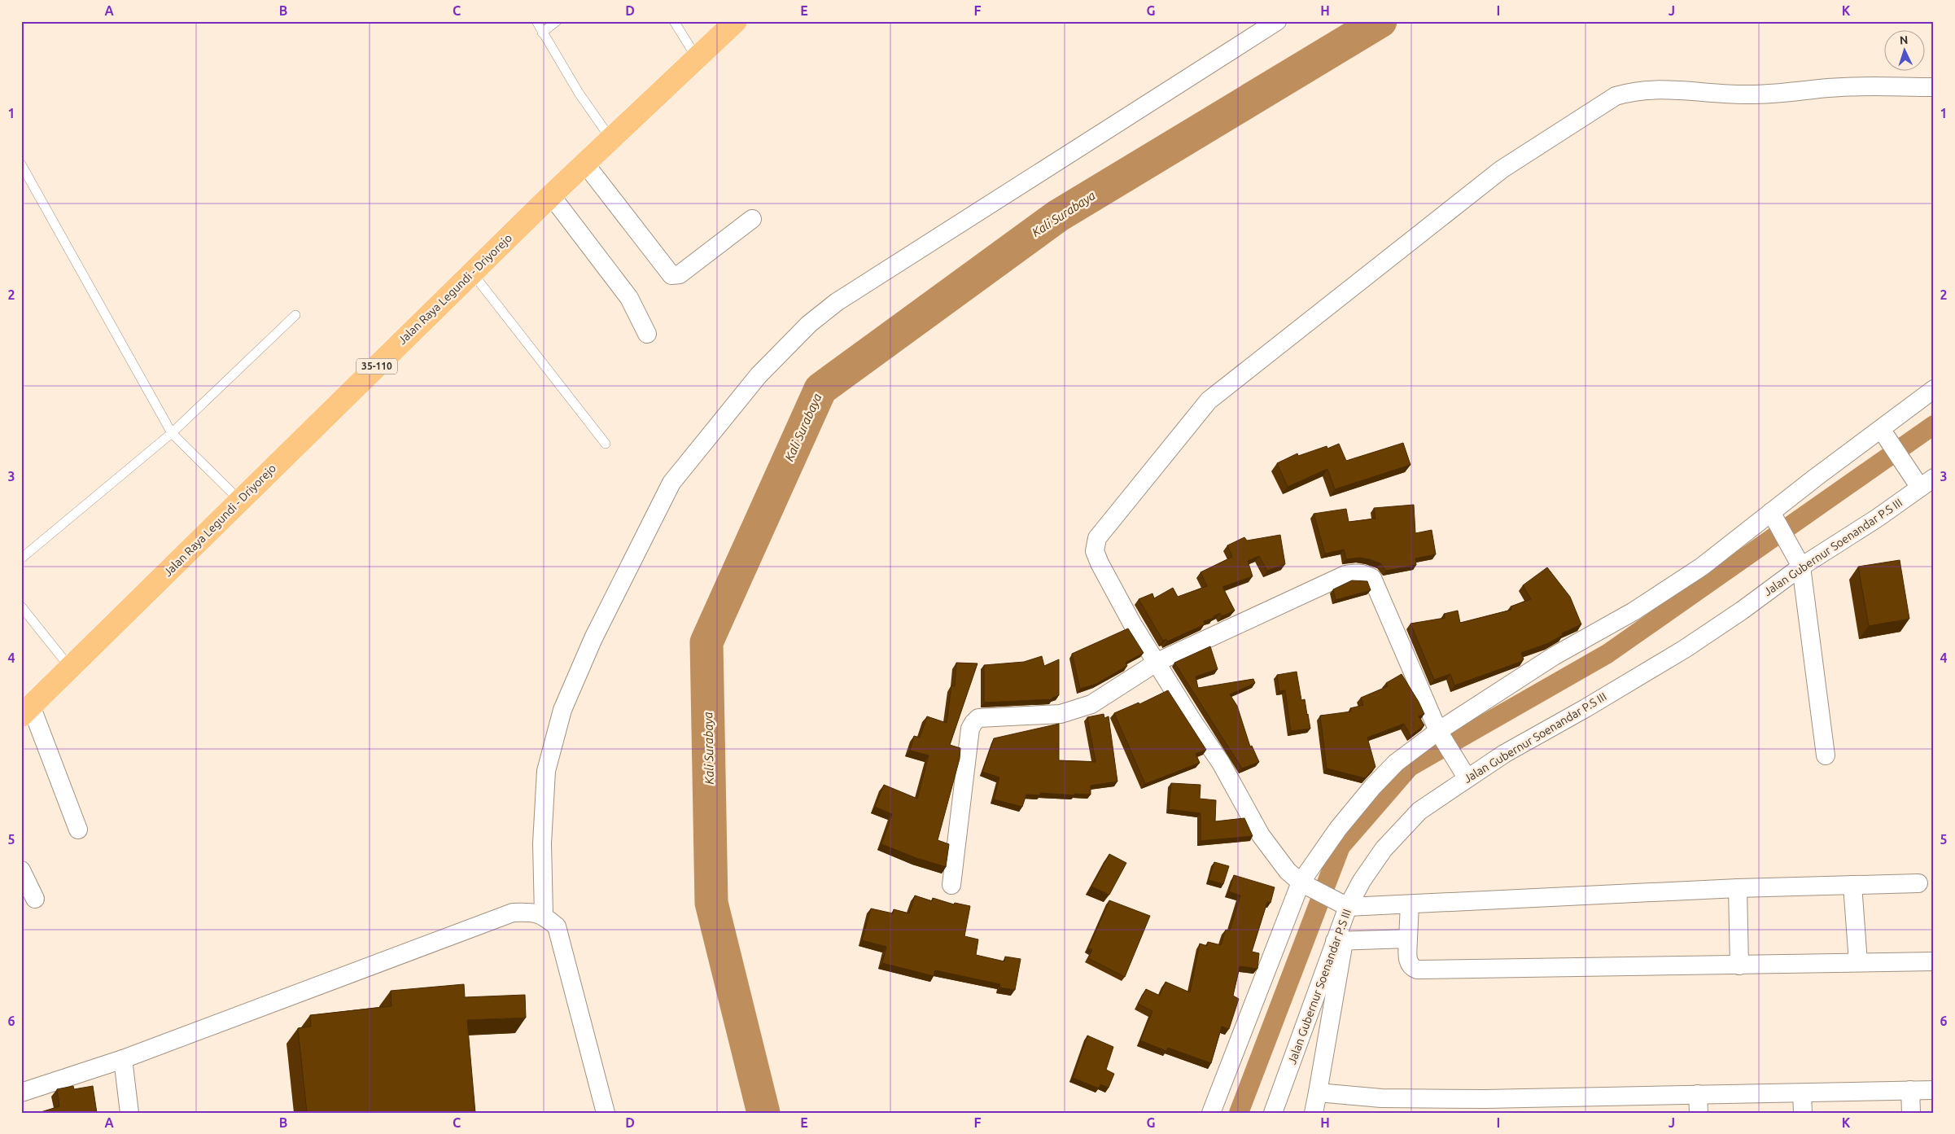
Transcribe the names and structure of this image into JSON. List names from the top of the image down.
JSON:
{
  "streets": {
    "main road": ["Jalan Raya Legundi - Driyorejo", "35-110"],
    "street": ["Jalan Gubernur Soenandar P.S III"]
  },
  "water": ["Kali Surabaya"],
  "north": "top",
  "grid": {
    "columns": [
      "A",
      "B",
      "C",
      "D",
      "E",
      "F",
      "G",
      "H",
      "I",
      "J",
      "K"
    ],
    "rows": [
      "1",
      "2",
      "3",
      "4",
      "5",
      "6"
    ]
  }
}
